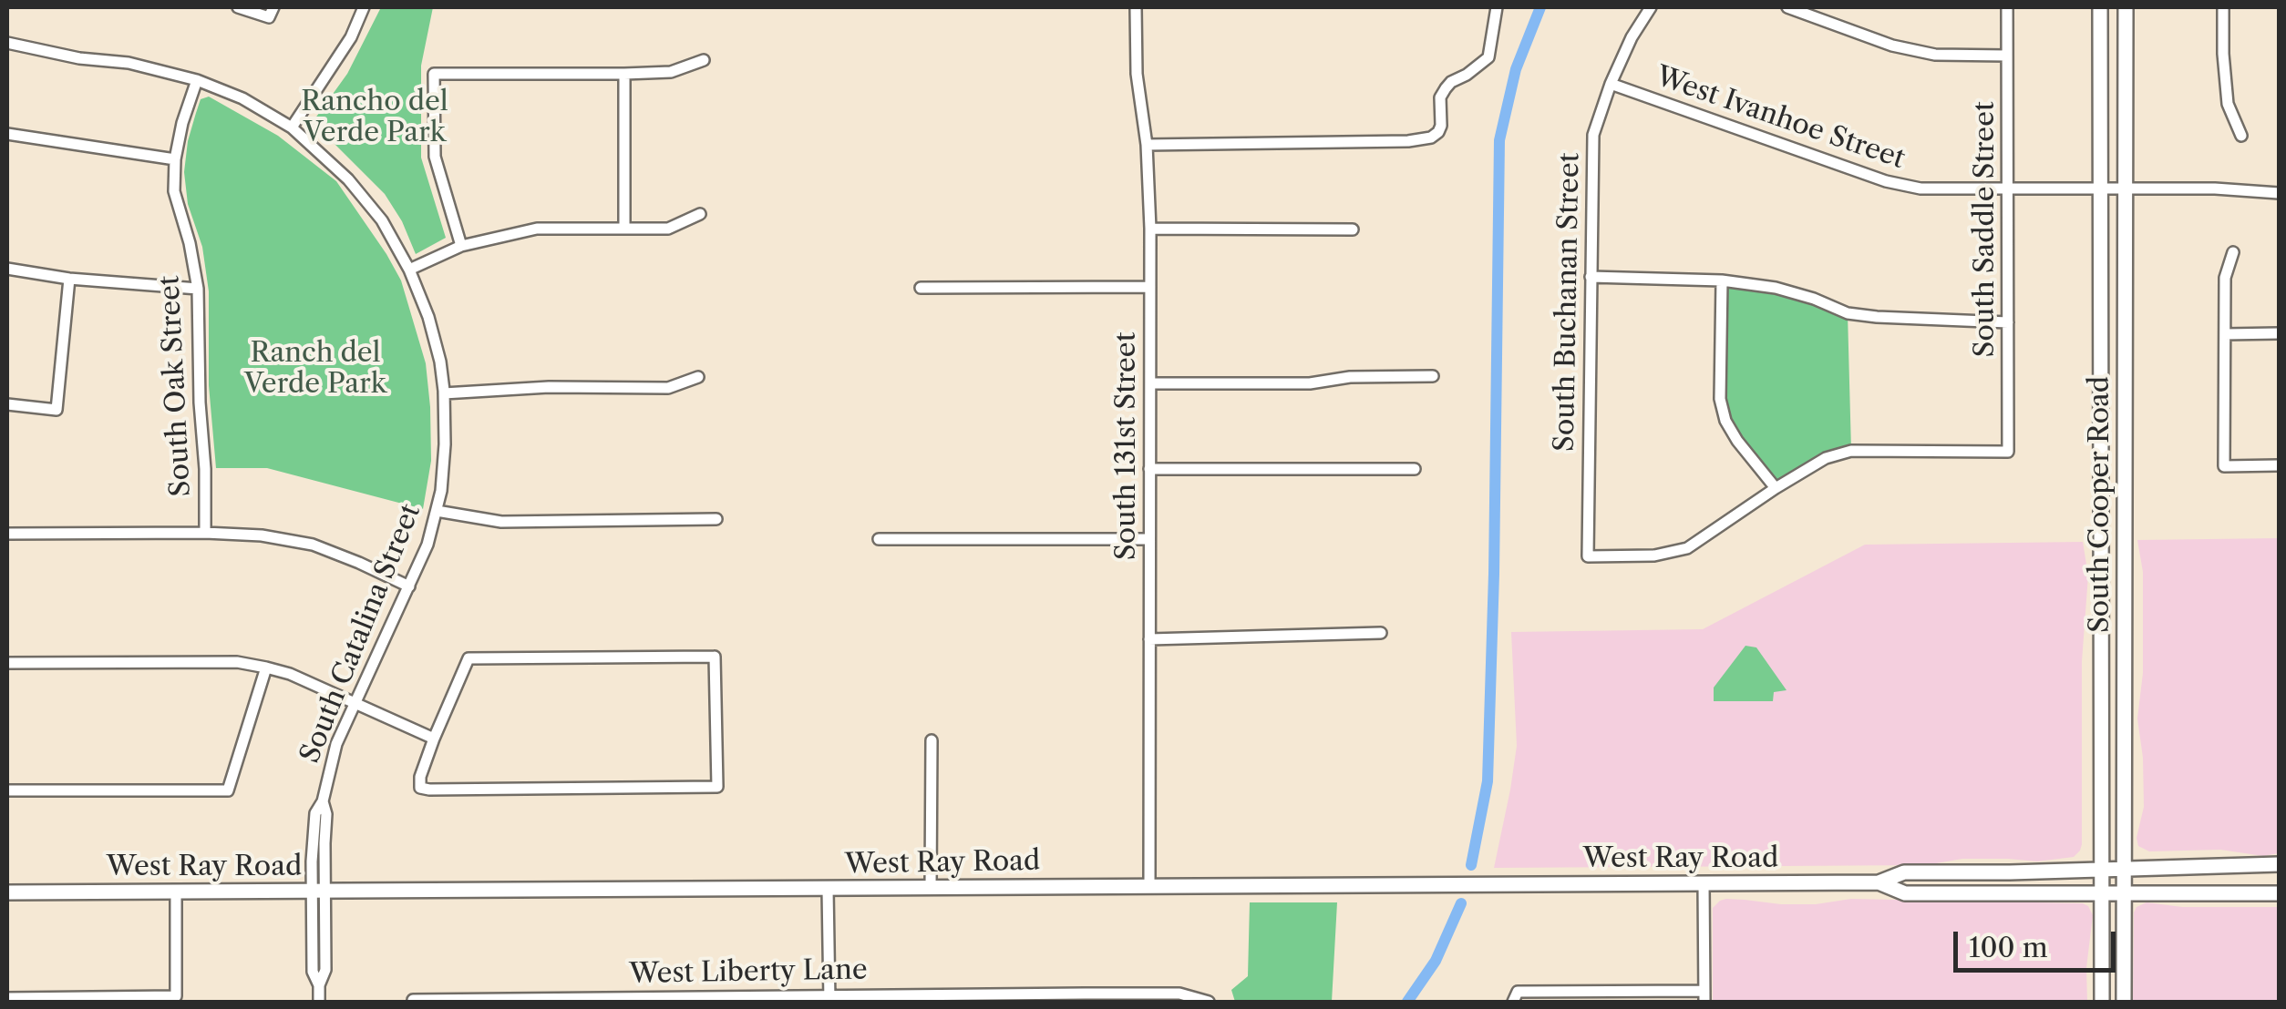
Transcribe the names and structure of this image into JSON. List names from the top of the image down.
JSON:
{
  "streets": {
    "main road": ["South Cooper Road", "West Ray Road"],
    "street": [
      "West Ivanhoe Street",
      "South Saddle Street",
      "South Buchanan Street",
      "South Oak Street",
      "South 131st Street",
      "South Catalina Street",
      "West Liberty Lane"
    ]
  },
  "crossings": [
    ["West Ivanhoe Street", "South Saddle Street"],
    ["West Ivanhoe Street", "South Buchanan Street"],
    ["West Ivanhoe Street", "South Cooper Road"],
    ["South Saddle Street", "South Buchanan Street"],
    ["South Oak Street", "South Catalina Street"],
    ["South 131st Street", "West Ray Road"],
    ["South Cooper Road", "West Ray Road"],
    ["South Catalina Street", "West Ray Road"]
  ],
  "parks": ["Rancho del Verde Park", "Ranch del Verde Park"],
  "scale_bar": "100 m"
}
